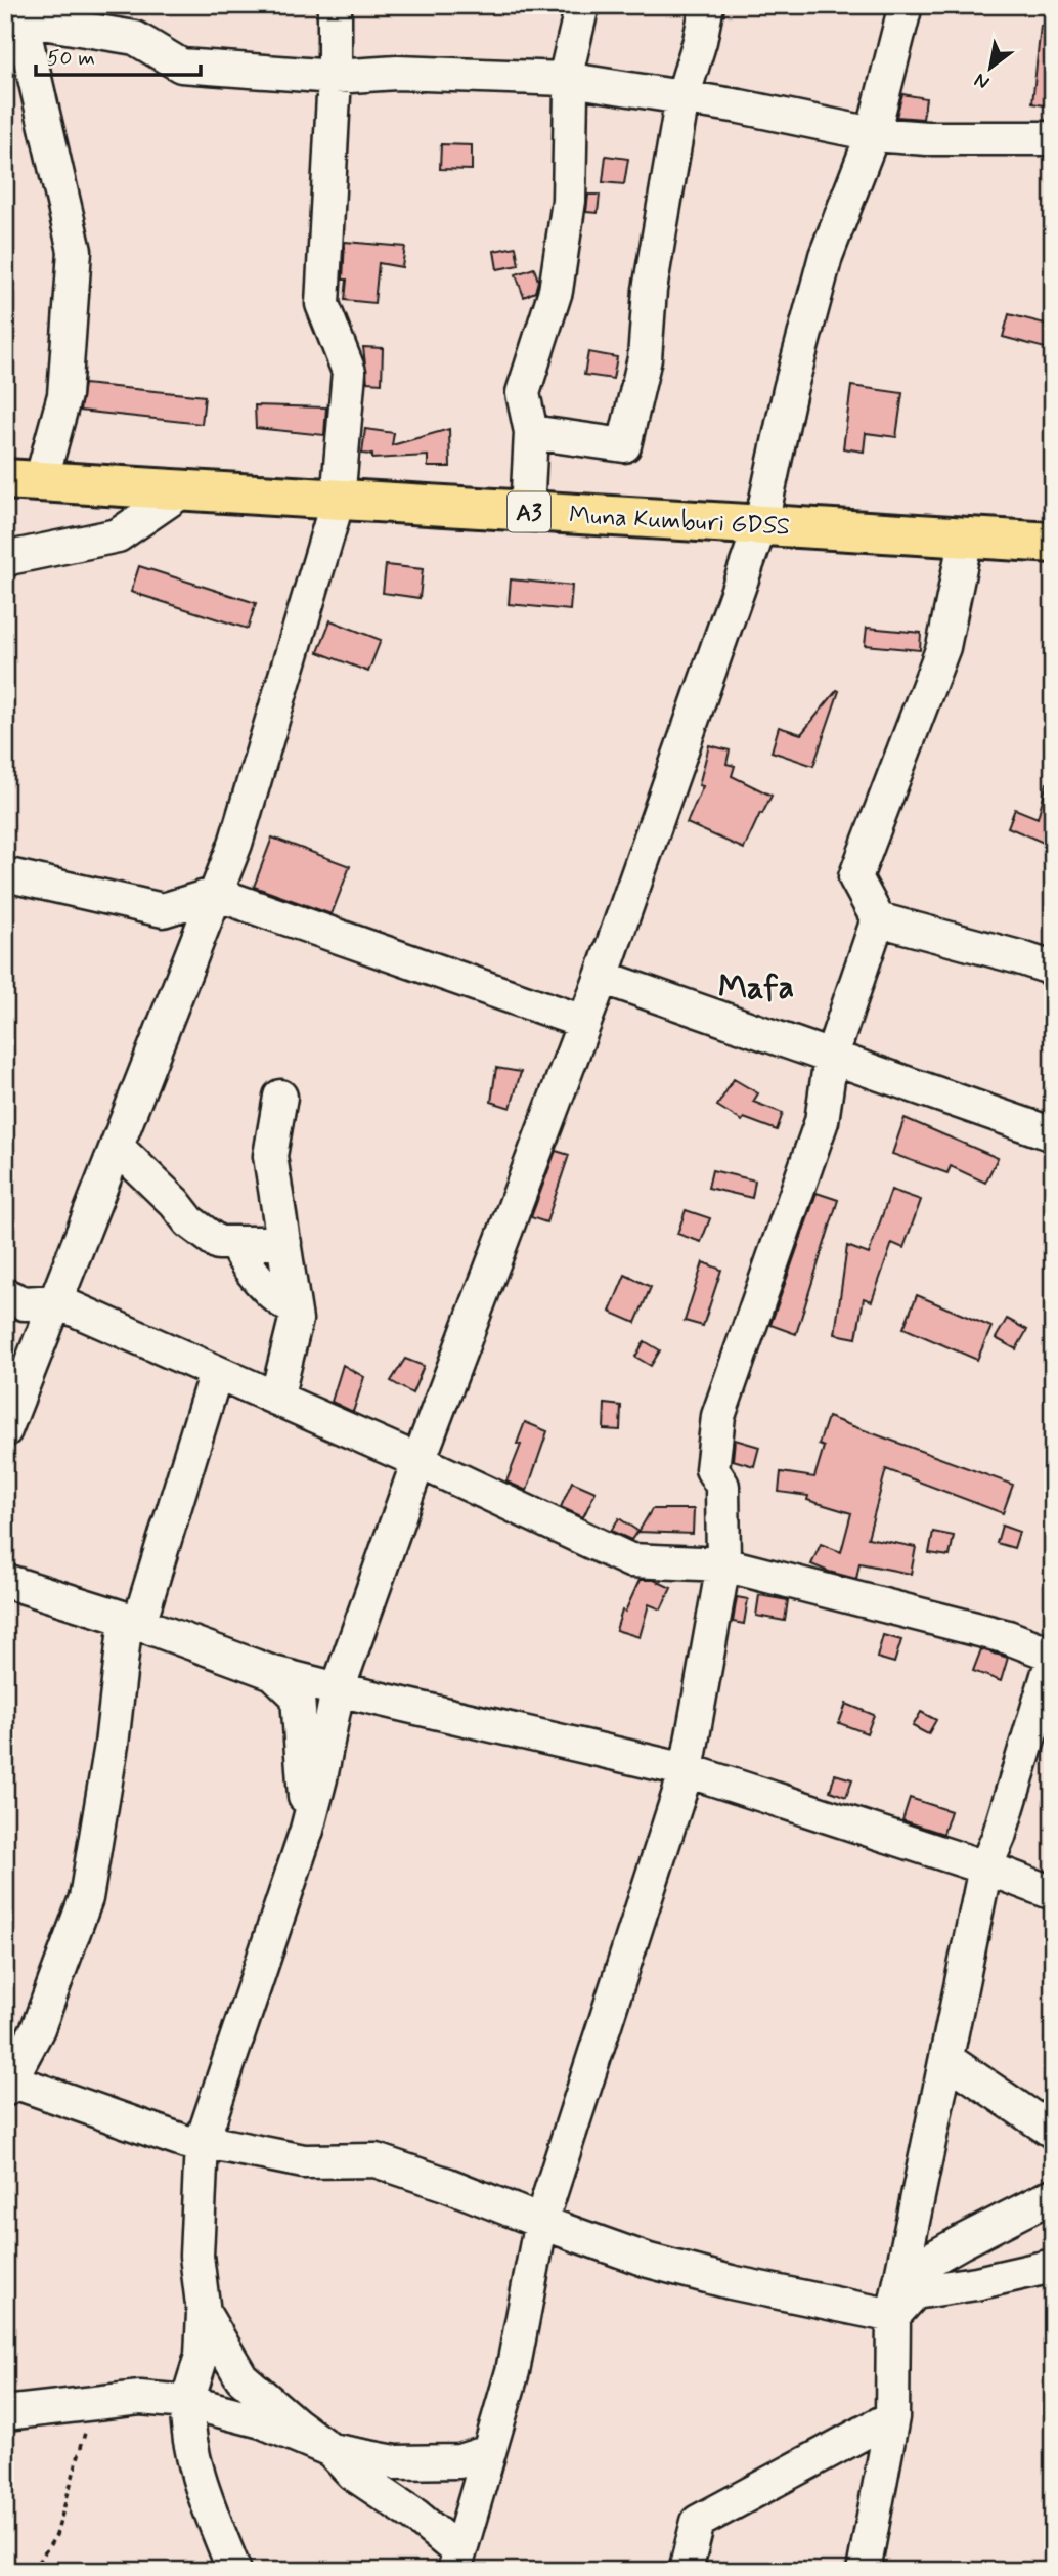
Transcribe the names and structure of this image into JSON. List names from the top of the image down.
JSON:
{
  "streets": {
    "highway": ["A3", "Muna Kumburi GDSS"]
  },
  "districts": ["Mafa"],
  "scale_bar": "50 m",
  "north": "bottom left"
}
